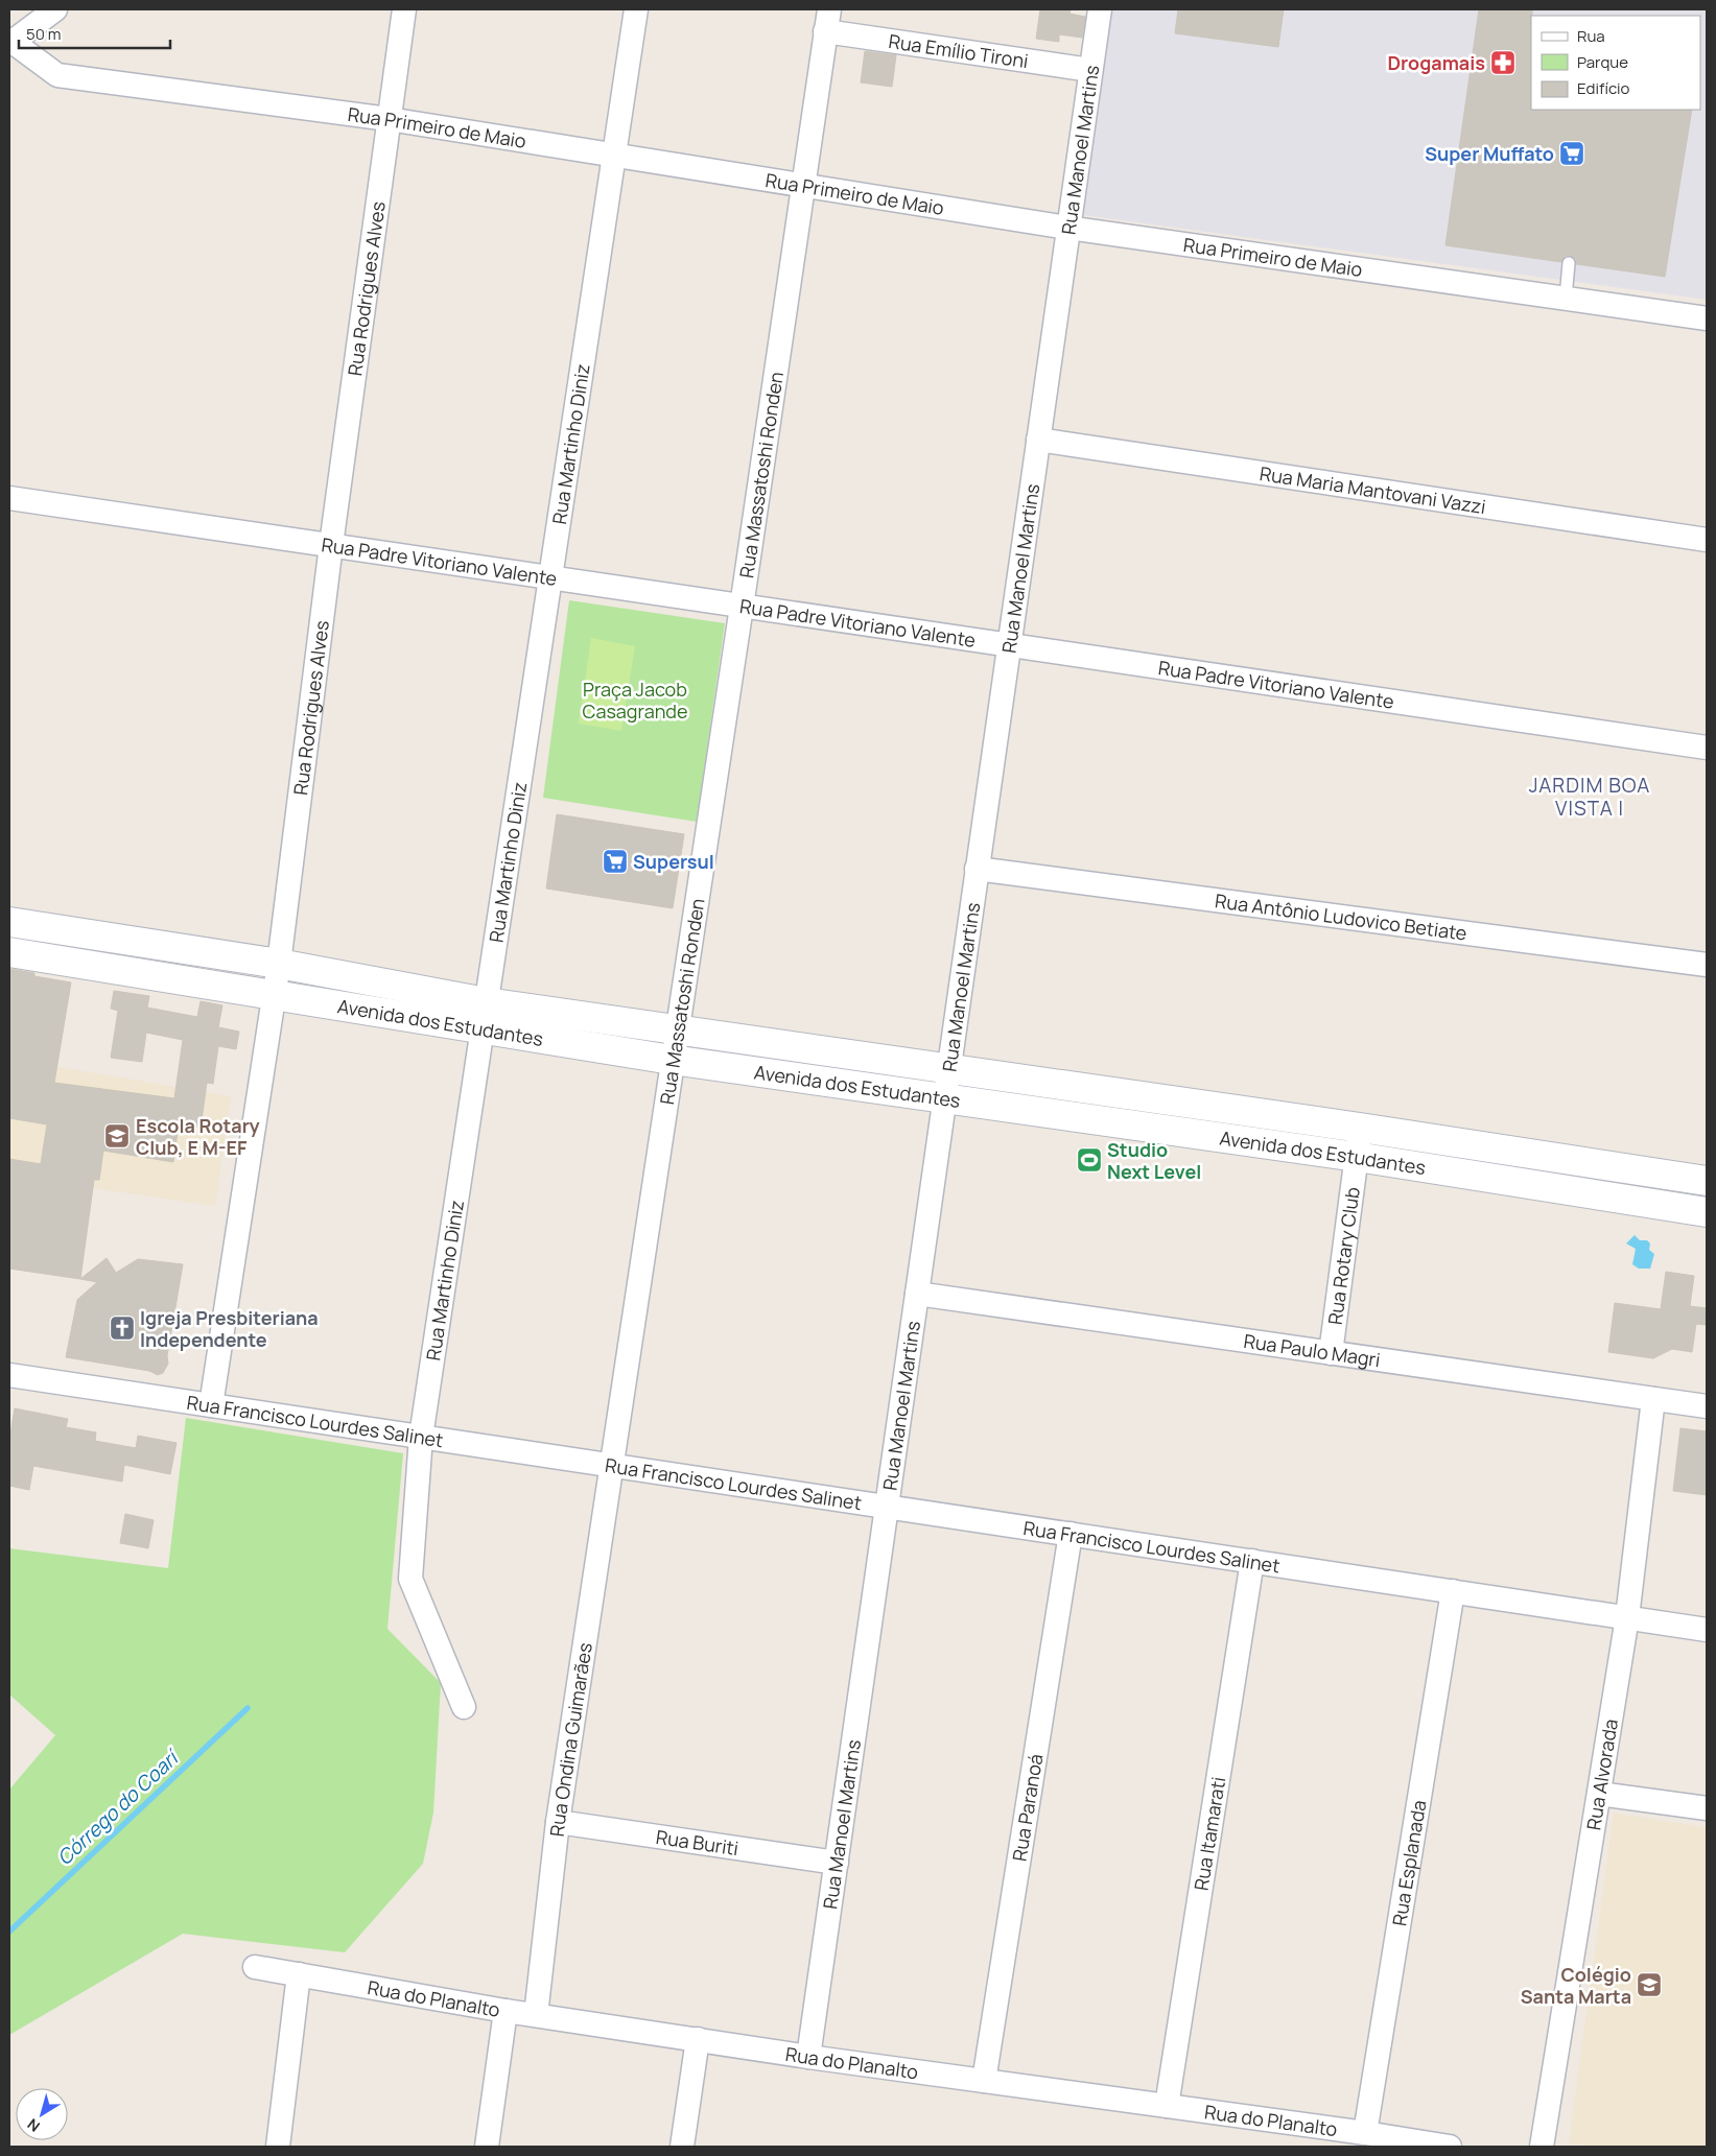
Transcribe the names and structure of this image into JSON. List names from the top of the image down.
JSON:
{
  "streets": {
    "street": [
      "Rua Emílio Tironi",
      "Rua Primeiro de Maio",
      "Rua Manoel Martins",
      "Rua Rodrigues Alves",
      "Rua Martinho Diniz",
      "Rua Massatoshi Ronden",
      "Rua Maria Mantovani Vazzi",
      "Rua Padre Vitoriano Valente",
      "Rua Antônio Ludovico Betiate",
      "Avenida dos Estudantes",
      "Rua Rotary Club",
      "Rua Paulo Magri",
      "Rua Francisco Lourdes Salinet",
      "Rua Ondina Guimarães",
      "Rua Alvorada",
      "Rua Paranoá",
      "Rua Itamarati",
      "Rua Buriti",
      "Rua Esplanada",
      "Rua do Planalto"
    ]
  },
  "crossings": [
    ["Rua Emílio Tironi", "Rua Manoel Martins"],
    ["Rua Emílio Tironi", "Rua Massatoshi Ronden"],
    ["Rua Primeiro de Maio", "Rua Manoel Martins"],
    ["Rua Primeiro de Maio", "Rua Rodrigues Alves"],
    ["Rua Primeiro de Maio", "Rua Martinho Diniz"],
    ["Rua Primeiro de Maio", "Rua Massatoshi Ronden"],
    ["Rua Manoel Martins", "Rua Maria Mantovani Vazzi"],
    ["Rua Manoel Martins", "Rua Padre Vitoriano Valente"],
    ["Rua Manoel Martins", "Rua Antônio Ludovico Betiate"],
    ["Rua Manoel Martins", "Avenida dos Estudantes"],
    ["Rua Manoel Martins", "Rua Paulo Magri"],
    ["Rua Manoel Martins", "Rua Francisco Lourdes Salinet"],
    ["Rua Manoel Martins", "Rua Buriti"],
    ["Rua Manoel Martins", "Rua do Planalto"],
    ["Rua Rodrigues Alves", "Rua Padre Vitoriano Valente"],
    ["Rua Rodrigues Alves", "Avenida dos Estudantes"],
    ["Rua Rodrigues Alves", "Rua Francisco Lourdes Salinet"],
    ["Rua Martinho Diniz", "Rua Padre Vitoriano Valente"],
    ["Rua Martinho Diniz", "Avenida dos Estudantes"],
    ["Rua Martinho Diniz", "Rua Francisco Lourdes Salinet"],
    ["Rua Massatoshi Ronden", "Rua Padre Vitoriano Valente"],
    ["Rua Massatoshi Ronden", "Avenida dos Estudantes"],
    ["Rua Massatoshi Ronden", "Rua Francisco Lourdes Salinet"],
    ["Rua Massatoshi Ronden", "Rua Ondina Guimarães"],
    ["Avenida dos Estudantes", "Rua Rotary Club"],
    ["Rua Rotary Club", "Rua Paulo Magri"],
    ["Rua Paulo Magri", "Rua Alvorada"],
    ["Rua Francisco Lourdes Salinet", "Rua Ondina Guimarães"],
    ["Rua Francisco Lourdes Salinet", "Rua Alvorada"],
    ["Rua Francisco Lourdes Salinet", "Rua Paranoá"],
    ["Rua Francisco Lourdes Salinet", "Rua Itamarati"],
    ["Rua Francisco Lourdes Salinet", "Rua Esplanada"],
    ["Rua Ondina Guimarães", "Rua Buriti"],
    ["Rua Ondina Guimarães", "Rua do Planalto"],
    ["Rua Paranoá", "Rua do Planalto"],
    ["Rua Itamarati", "Rua do Planalto"],
    ["Rua Esplanada", "Rua do Planalto"]
  ],
  "districts": ["JARDIM BOA VISTA I"],
  "water": ["Córrego do Coarí"],
  "parks": ["Praça Jacob Casagrande"],
  "places": {
    "pharmacy": ["Drogamais"],
    "supermarket": ["Super Muffato", "Supersul"],
    "school or university": ["Escola Rotary Club, E M-EF", "Colégio Santa Marta"],
    "sports": ["Studio Next Level"],
    "church": ["Igreja Presbiteriana Independente"]
  },
  "legend": ["Rua", "Parque", "Edifício"],
  "scale_bar": "50 m",
  "north": "bottom left"
}
